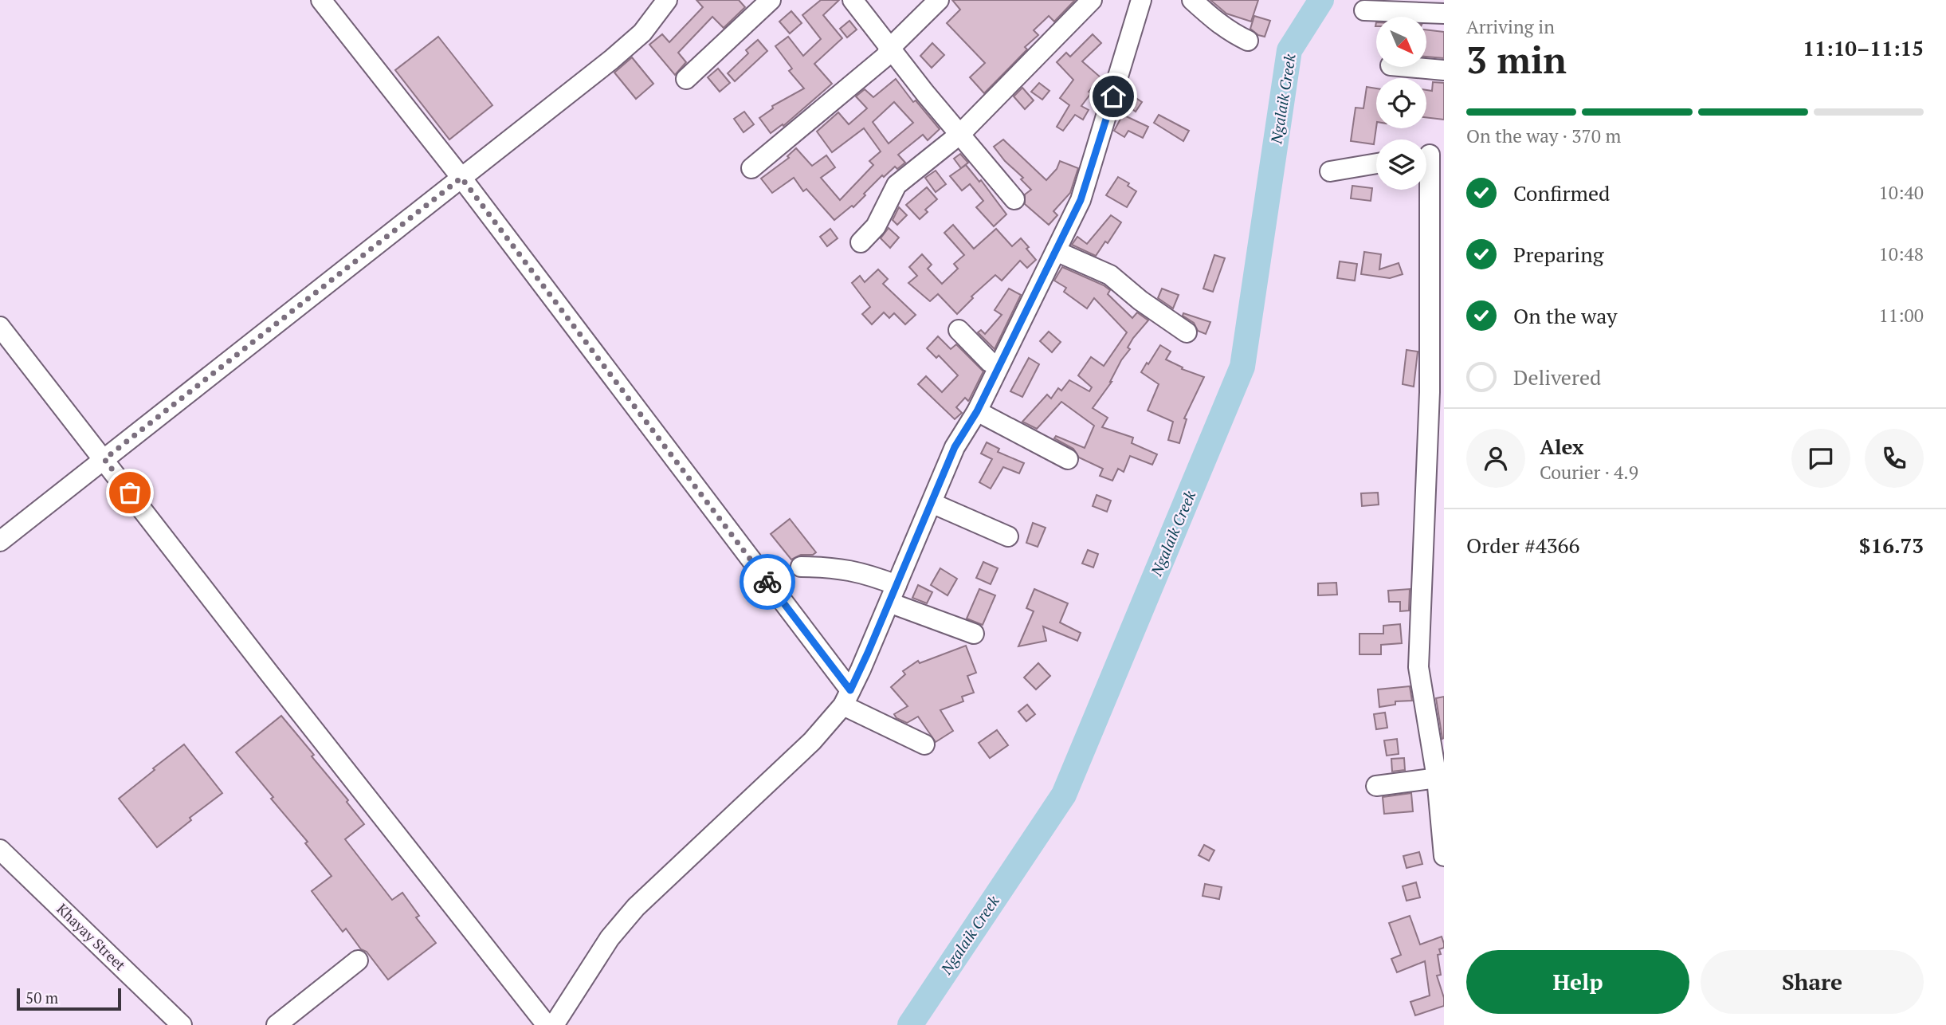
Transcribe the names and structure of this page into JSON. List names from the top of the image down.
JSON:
{
  "streets": {
    "street": ["Khayay Street"]
  },
  "water": ["Ngalaik Creek"],
  "scale_bar": "50 m",
  "north": "bottom right",
  "page": {
    "heading": ["3 min", "Arriving in", "11:10–11:15"],
    "panel": [
      "Alex",
      "Courier · 4.9",
      "Order #4366",
      "$16.73"
    ],
    "bar": "On the way · 370 m",
    "list": [
      ["Confirmed", "10:40"],
      ["Preparing", "10:48"],
      ["On the way", "11:00"],
      "Delivered"
    ],
    "buttons": ["Help", "Share"],
    "scale": "50 m"
  }
}
